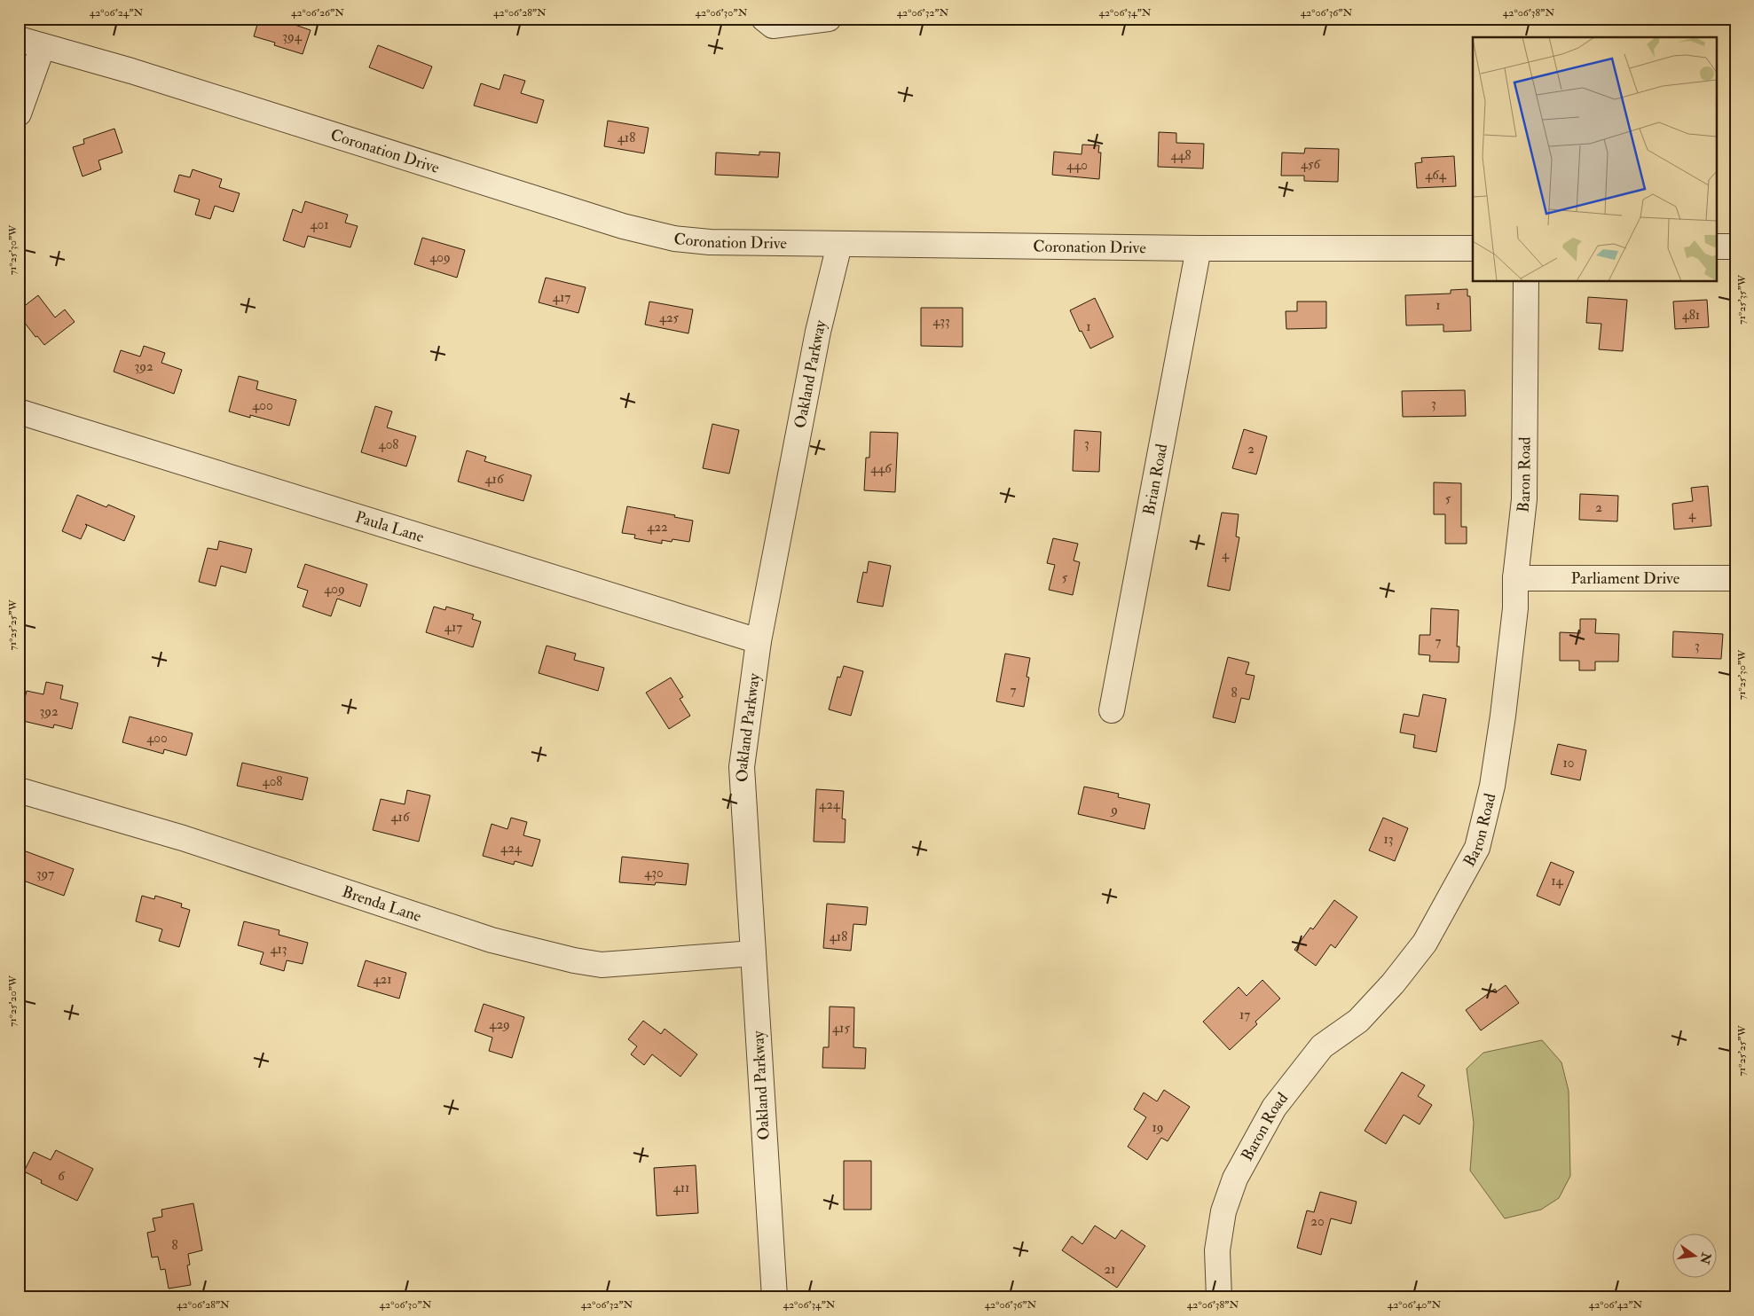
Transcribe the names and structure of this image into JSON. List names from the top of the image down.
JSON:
{
  "streets": {
    "street": [
      "Coronation Drive",
      "Oakland Parkway",
      "Baron Road",
      "Brian Road",
      "Paula Lane",
      "Parliament Drive",
      "Brenda Lane"
    ]
  },
  "crossings": [
    ["Coronation Drive", "Oakland Parkway"],
    ["Coronation Drive", "Brian Road"],
    ["Oakland Parkway", "Paula Lane"],
    ["Oakland Parkway", "Brenda Lane"],
    ["Baron Road", "Parliament Drive"]
  ],
  "house_numbers": [
    "394",
    "418",
    "448",
    "456",
    "440",
    "464",
    "401",
    "409",
    "417",
    "1",
    "481",
    "425",
    "433",
    "1",
    "392",
    "3",
    "400",
    "3",
    "408",
    "2",
    "446",
    "416",
    "5",
    "2",
    "4",
    "422",
    "4",
    "5",
    "409",
    "417",
    "7",
    "3",
    "7",
    "8",
    "392",
    "400",
    "10",
    "408",
    "424",
    "9",
    "416",
    "13",
    "424",
    "430",
    "397",
    "14",
    "418",
    "413",
    "421",
    "17",
    "429",
    "415",
    "19",
    "6",
    "411",
    "20",
    "8",
    "21"
  ],
  "north": "right",
  "coordinates": [
    "42°06'24\"N",
    "42°06'26\"N",
    "42°06'28\"N",
    "42°06'30\"N",
    "42°06'32\"N",
    "42°06'34\"N",
    "42°06'36\"N",
    "42°06'38\"N",
    "71°25'30\"W",
    "71°25'35\"W",
    "71°25'25\"W",
    "71°25'20\"W",
    "42°06'40\"N",
    "42°06'42\"N"
  ]
}
